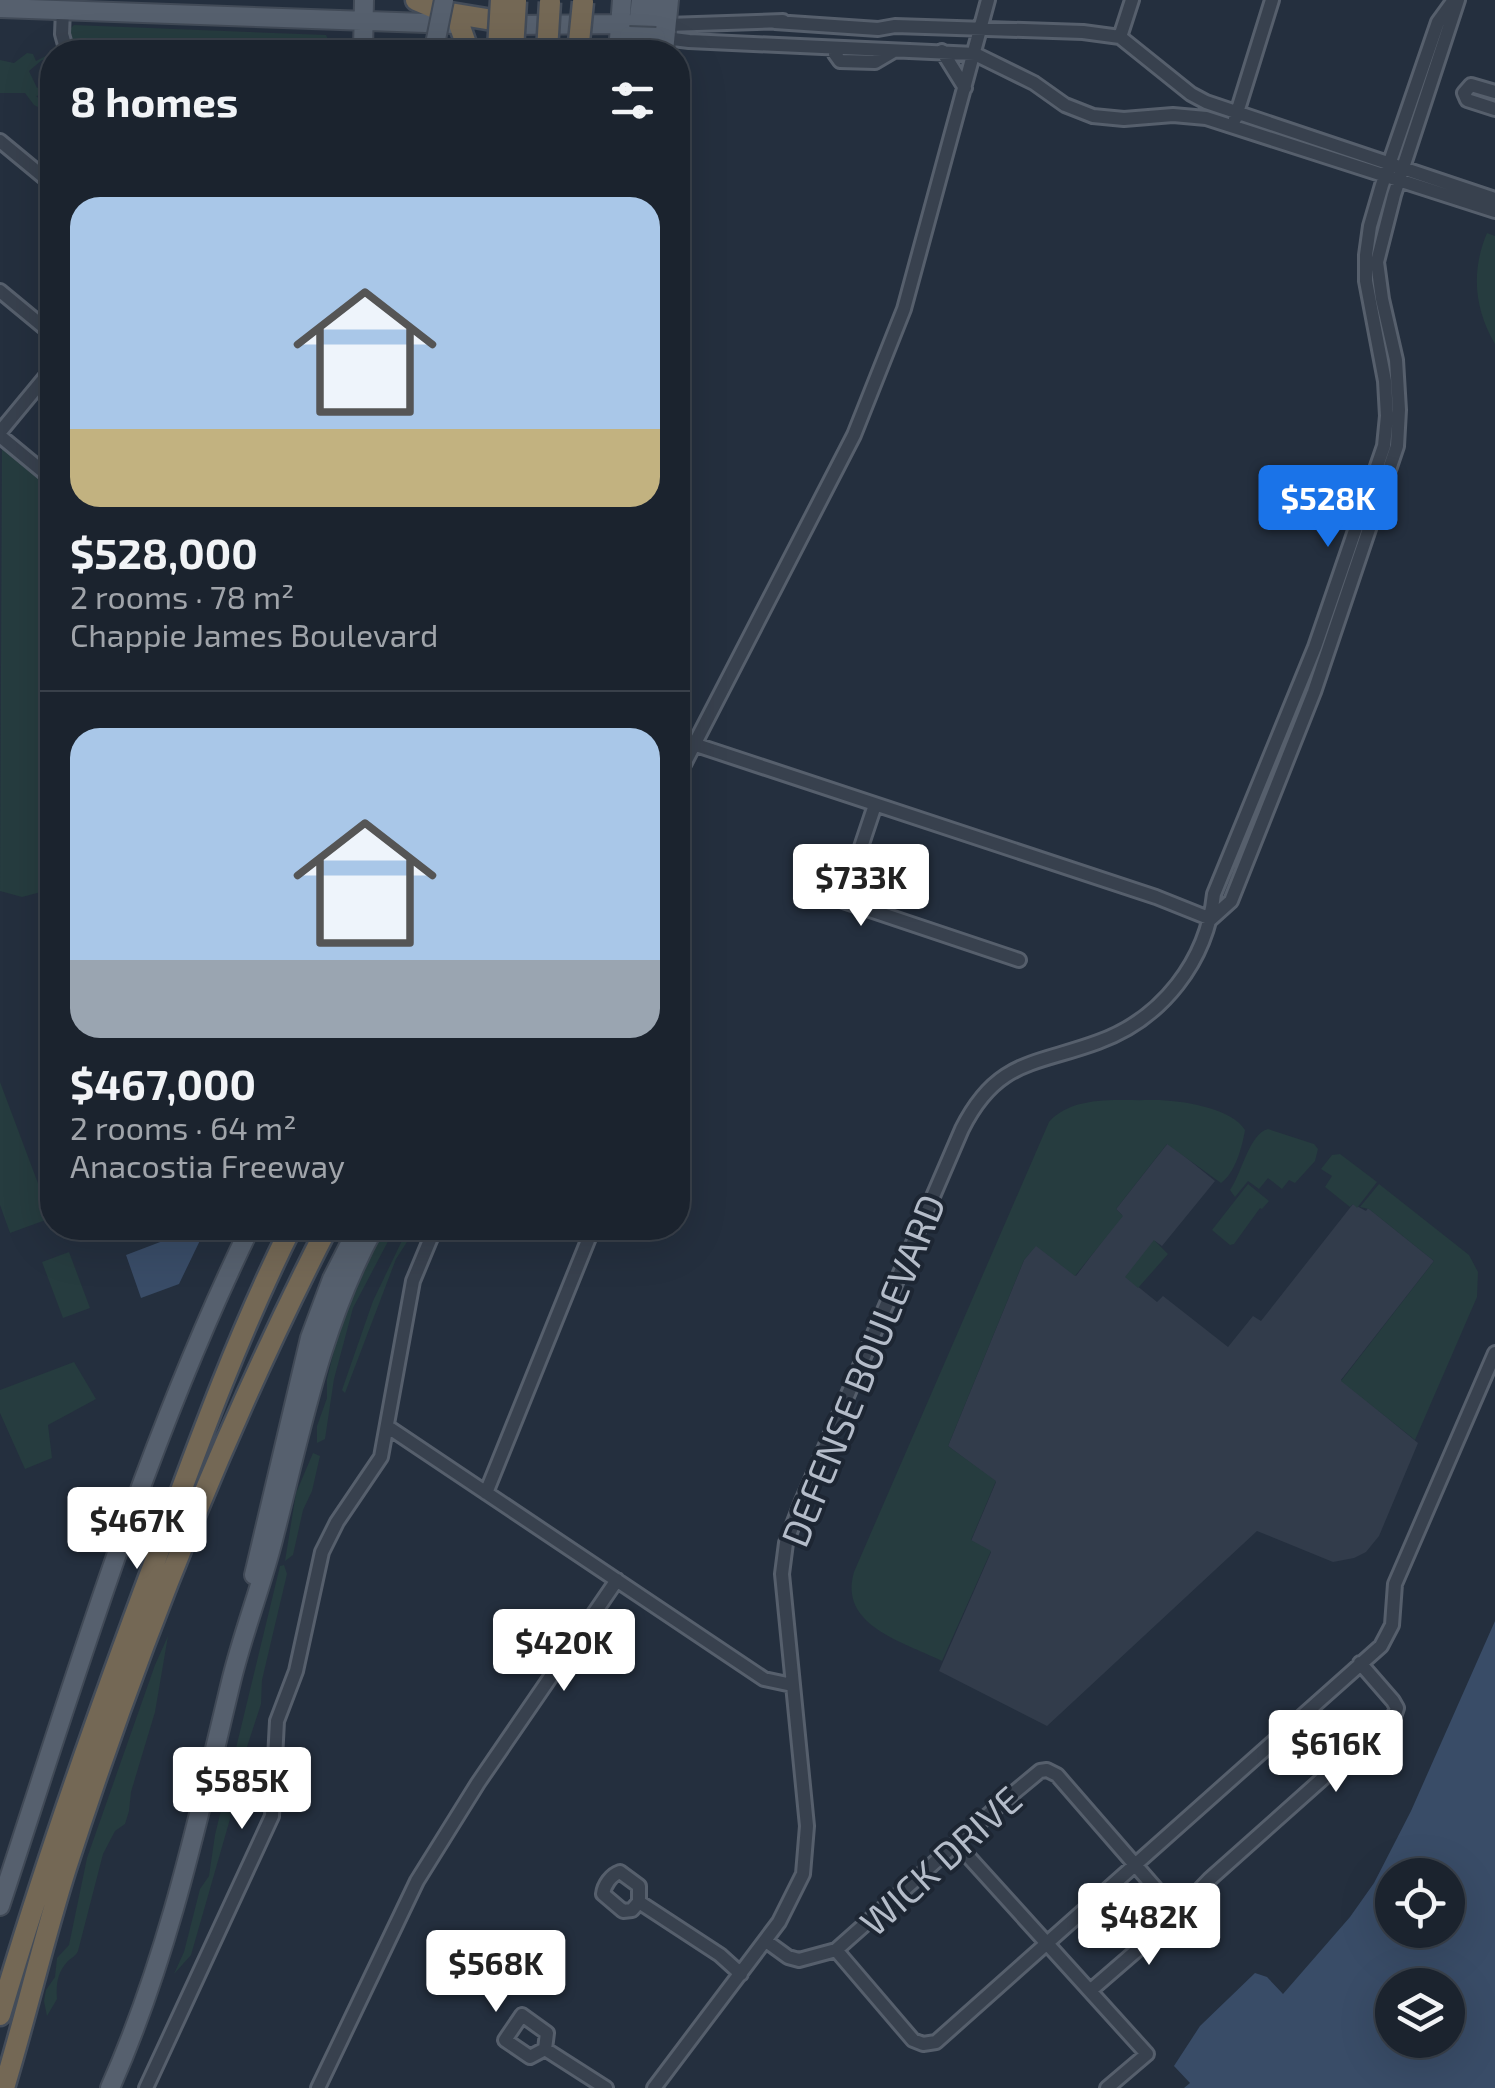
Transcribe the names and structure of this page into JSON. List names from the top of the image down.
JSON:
{
  "streets": {
    "street": ["DEFENSE BOULEVARD", "WICK DRIVE"]
  },
  "crossings": [
    ["DEFENSE BOULEVARD", "WICK DRIVE"]
  ],
  "page": {
    "heading": "8 homes",
    "list": [
      {
        "name": "$528,000",
        "note": "2 rooms · 78 m² · Chappie James Boulevard"
      },
      {
        "name": "$467,000",
        "note": "2 rooms · 64 m² · Anacostia Freeway"
      }
    ],
    "price": [
      "$528K",
      "$733K",
      "$467K",
      "$420K",
      "$616K",
      "$585K",
      "$482K",
      "$568K"
    ]
  }
}
